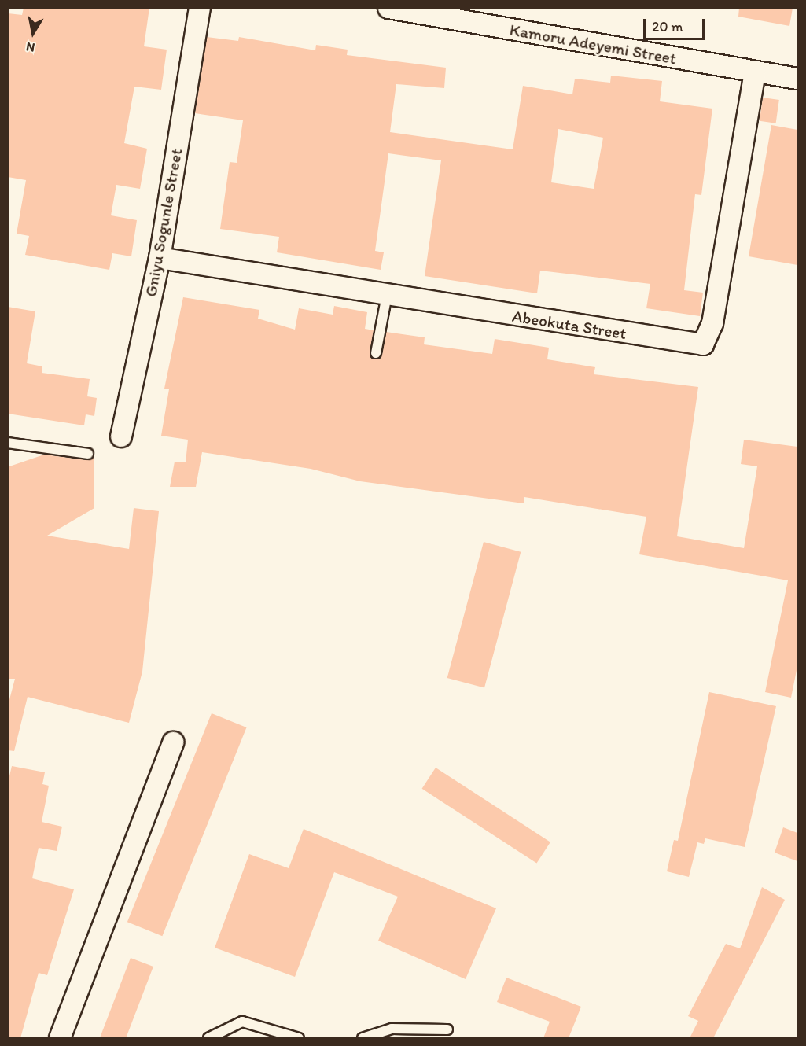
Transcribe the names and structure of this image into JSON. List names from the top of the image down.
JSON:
{
  "streets": {
    "street": ["Kamoru Adeyemi Street", "Gniyu Sogunle Street", "Abeokuta Street"]
  },
  "crossings": [
    ["Kamoru Adeyemi Street", "Abeokuta Street"],
    ["Gniyu Sogunle Street", "Abeokuta Street"]
  ],
  "scale_bar": "20 m",
  "north": "bottom"
}
